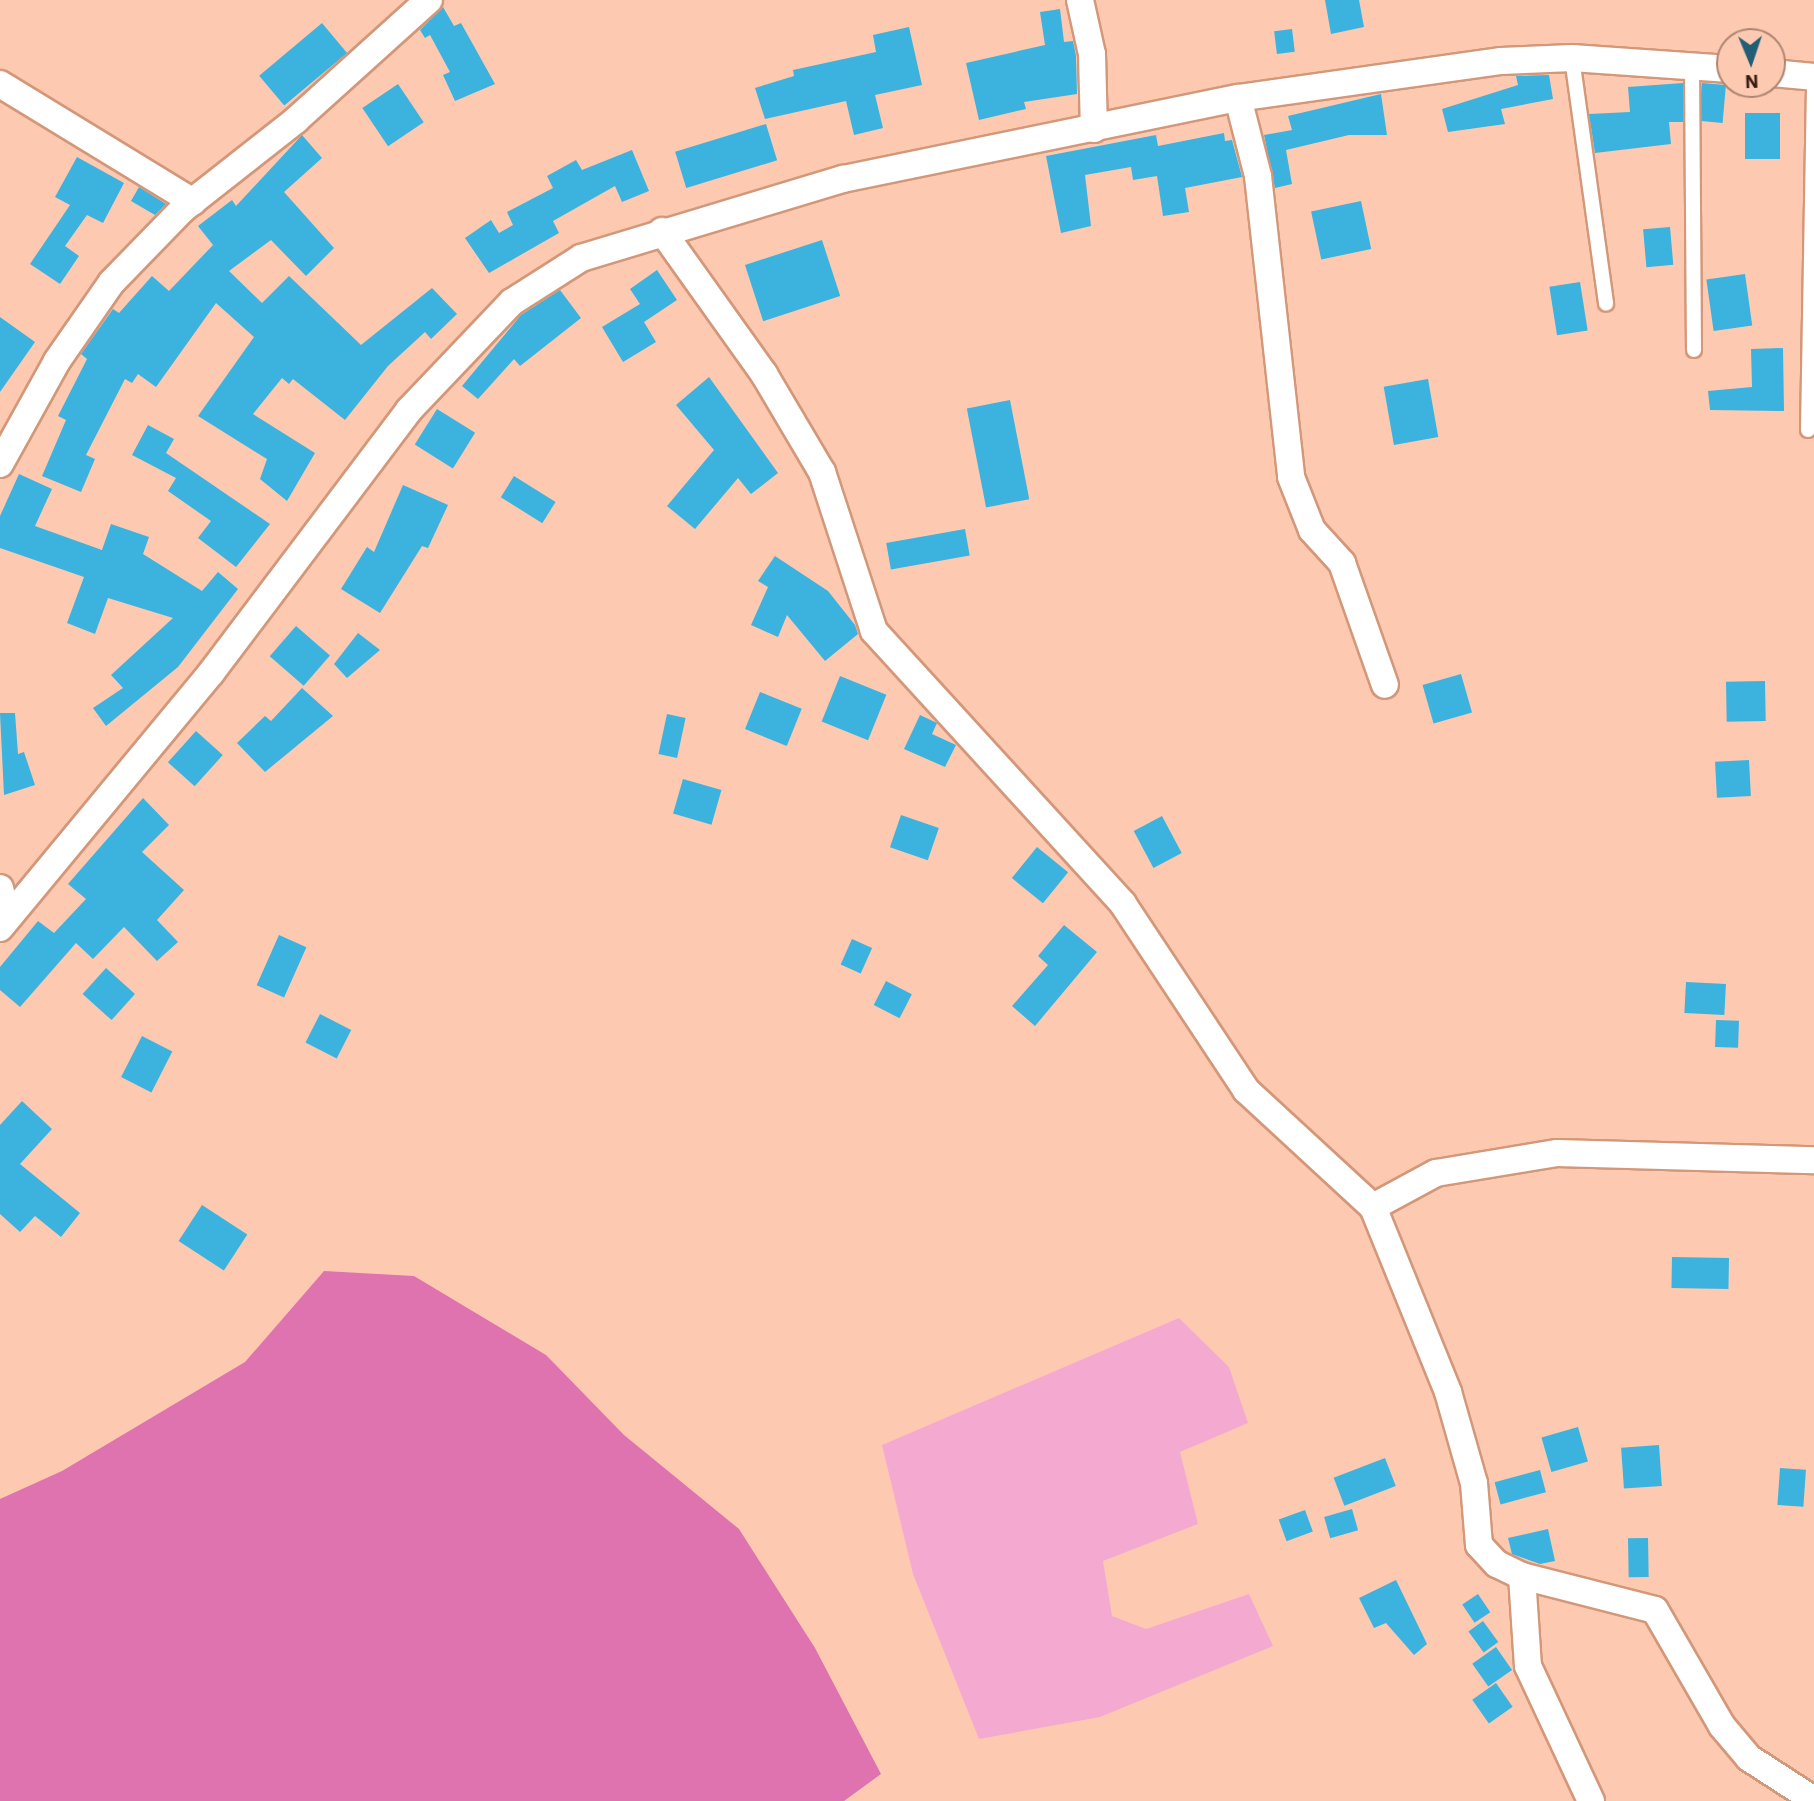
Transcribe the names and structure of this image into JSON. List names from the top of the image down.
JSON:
{
  "north": "bottom"
}
